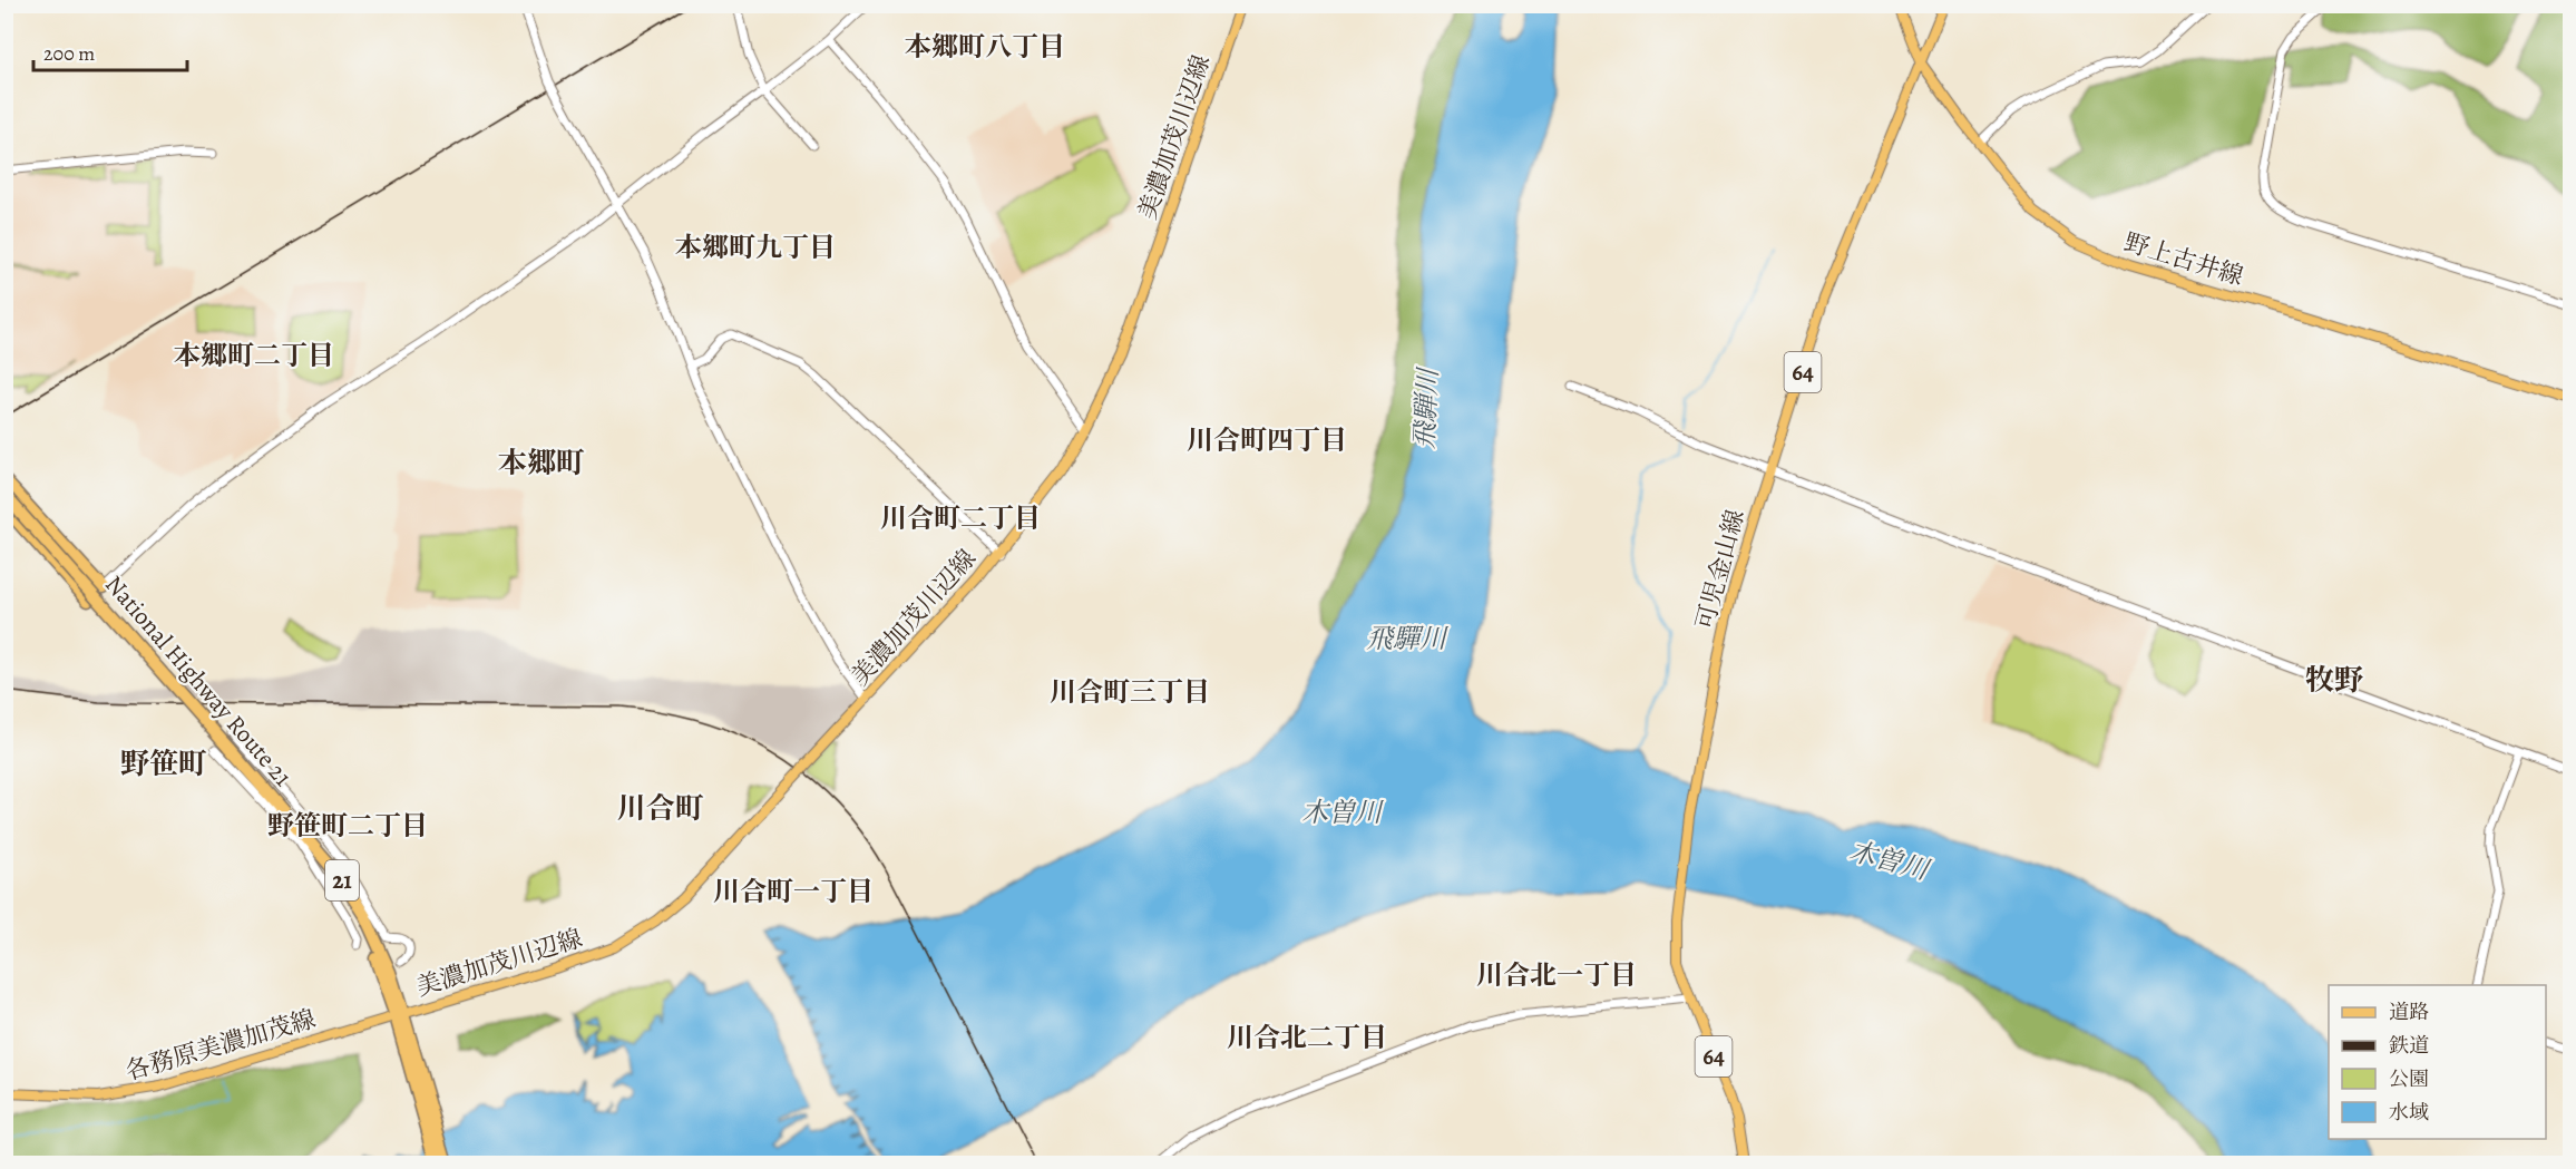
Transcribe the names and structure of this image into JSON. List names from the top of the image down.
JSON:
{
  "streets": {
    "highway": ["National Highway Route 21", "21"],
    "main road": [
      "美濃加茂川辺線",
      "野上古井線",
      "64",
      "可児金山線",
      "各務原美濃加茂線"
    ]
  },
  "crossings": [
    ["美濃加茂川辺線", "National Highway Route 21"],
    ["美濃加茂川辺線", "各務原美濃加茂線"],
    ["野上古井線", "可児金山線"],
    ["National Highway Route 21", "各務原美濃加茂線"]
  ],
  "districts": [
    "本郷町八丁目",
    "本郷町九丁目",
    "本郷町二丁目",
    "川合町四丁目",
    "本郷町",
    "川合町二丁目",
    "牧野",
    "川合町三丁目",
    "野笹町",
    "川合町",
    "野笹町二丁目",
    "川合町一丁目",
    "川合北一丁目",
    "川合北二丁目"
  ],
  "water": ["飛騨川", "飛驒川", "木曽川"],
  "legend": [
    "道路",
    "鉄道",
    "公園",
    "水域"
  ],
  "scale_bar": "200 m"
}
